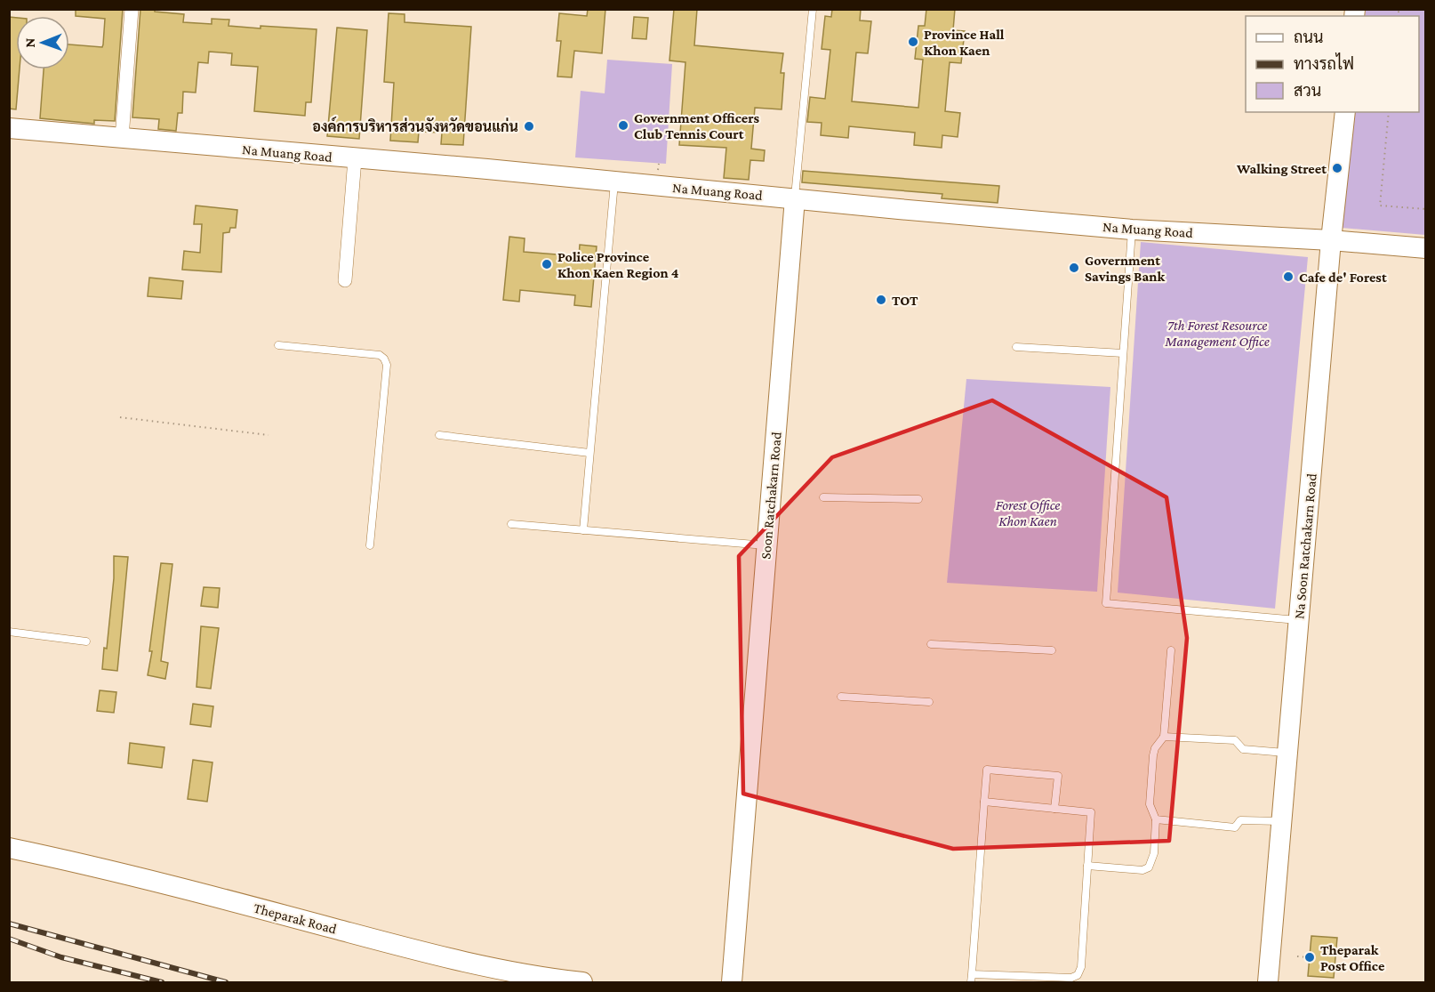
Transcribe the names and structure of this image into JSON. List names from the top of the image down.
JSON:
{
  "streets": {
    "street": [
      "Na Muang Road",
      "Soon Ratchakarn Road",
      "Na Soon Ratchakarn Road",
      "Theparak Road"
    ]
  },
  "crossings": [
    ["Na Muang Road", "Soon Ratchakarn Road"],
    ["Na Muang Road", "Na Soon Ratchakarn Road"]
  ],
  "parks": ["7th Forest Resource Management Office", "Forest Office Khon Kaen"],
  "places": [
    "Province Hall Khon Kaen",
    "Government Officers Club Tennis Court",
    "องค์การบริหารส่วนจังหวัดขอนแก่น",
    "Walking Street",
    "Police Province Khon Kaen Region 4",
    "Government Savings Bank",
    "Cafe de' Forest",
    "TOT",
    "Theparak Post Office"
  ],
  "legend": ["ถนน", "ทางรถไฟ", "สวน"],
  "north": "left"
}
